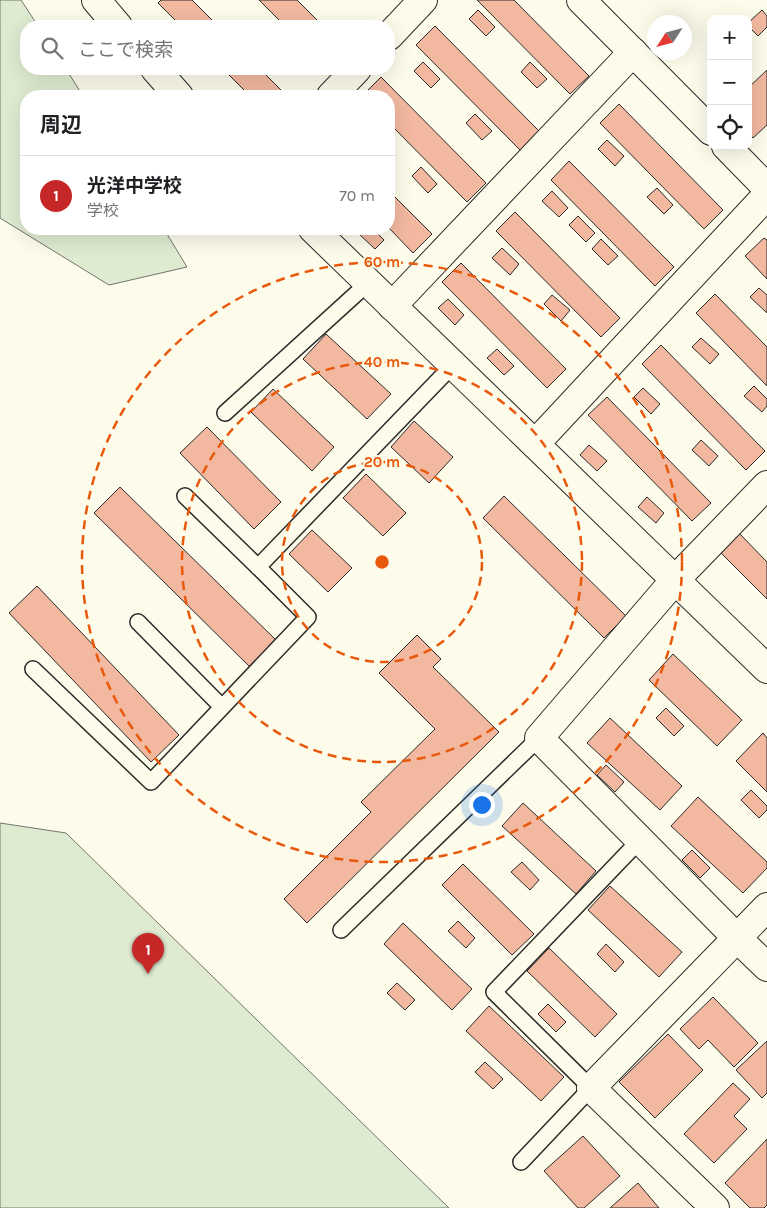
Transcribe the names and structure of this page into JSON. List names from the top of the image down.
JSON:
{
  "north": "bottom left",
  "page": {
    "map_buttons": ["+", "−"],
    "search": "ここで検索",
    "heading": "周辺",
    "list": [
      {
        "mark": "1",
        "name": "光洋中学校",
        "note": "学校",
        "value": "70 m"
      }
    ],
    "pins": "1"
  },
  "rings": ["60 m", "40 m", "20 m"]
}
